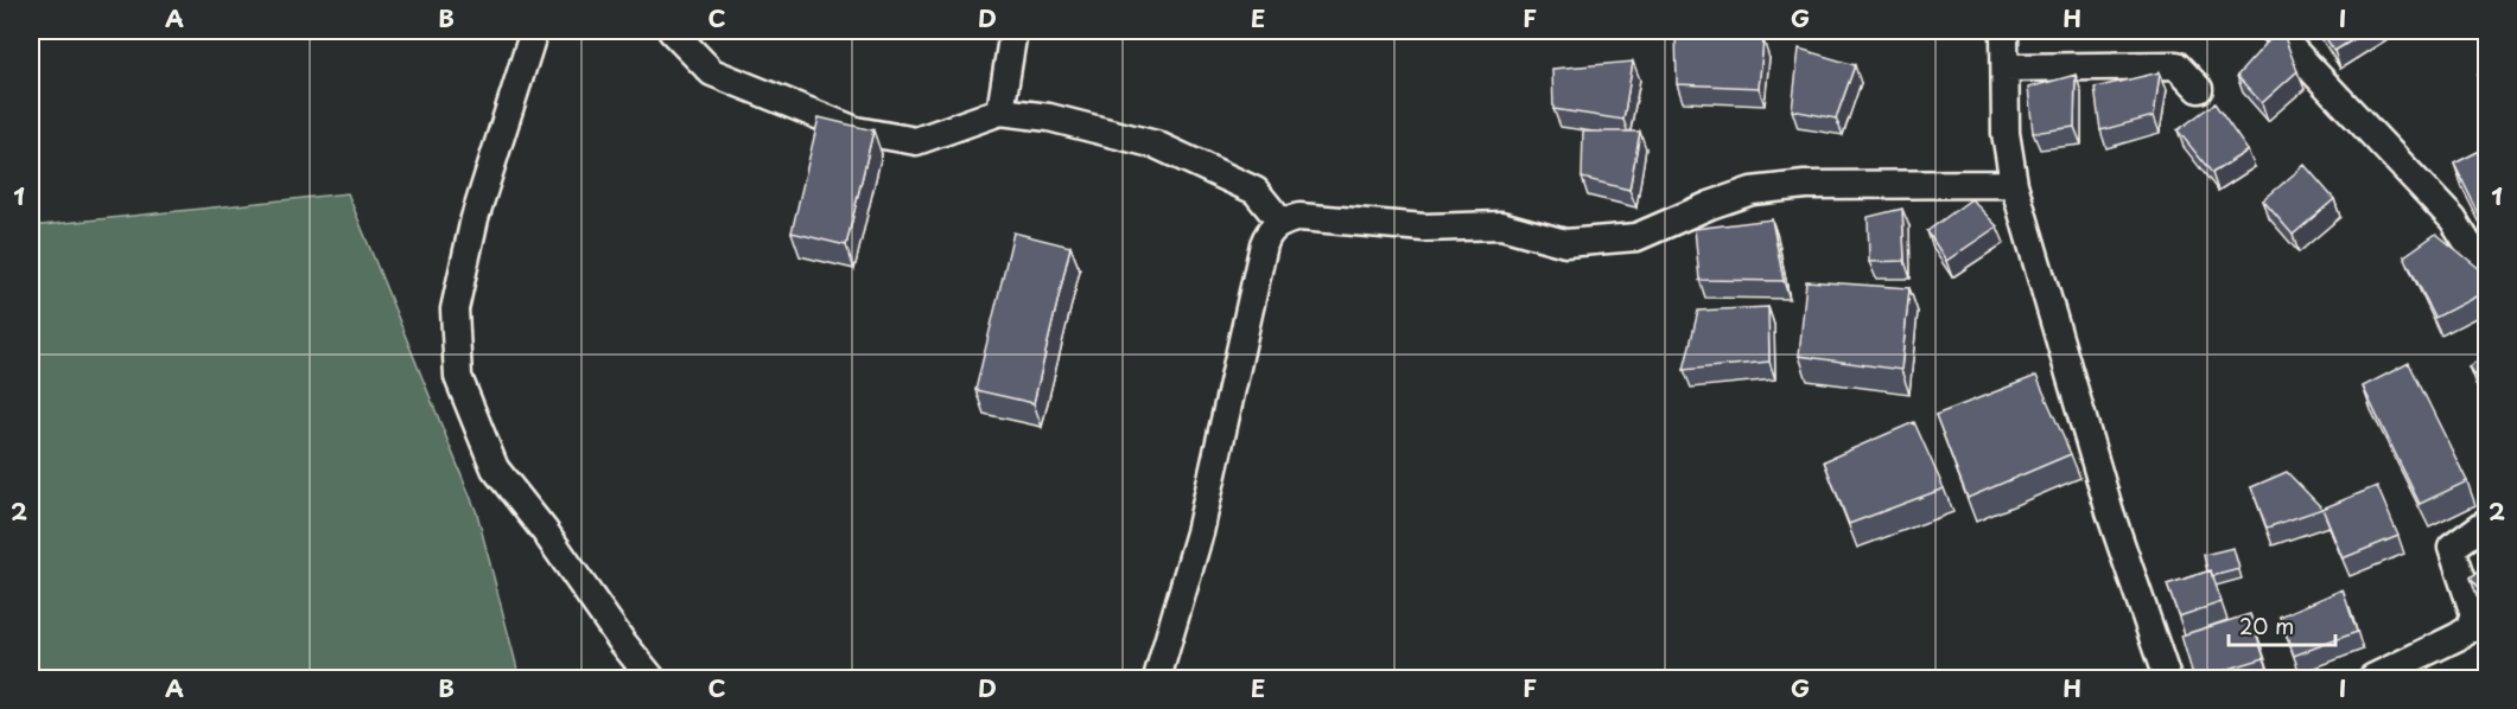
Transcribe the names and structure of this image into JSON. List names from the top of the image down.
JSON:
{
  "scale_bar": "20 m",
  "grid": {
    "columns": [
      "A",
      "B",
      "C",
      "D",
      "E",
      "F",
      "G",
      "H",
      "I"
    ],
    "rows": ["1", "2"]
  }
}
